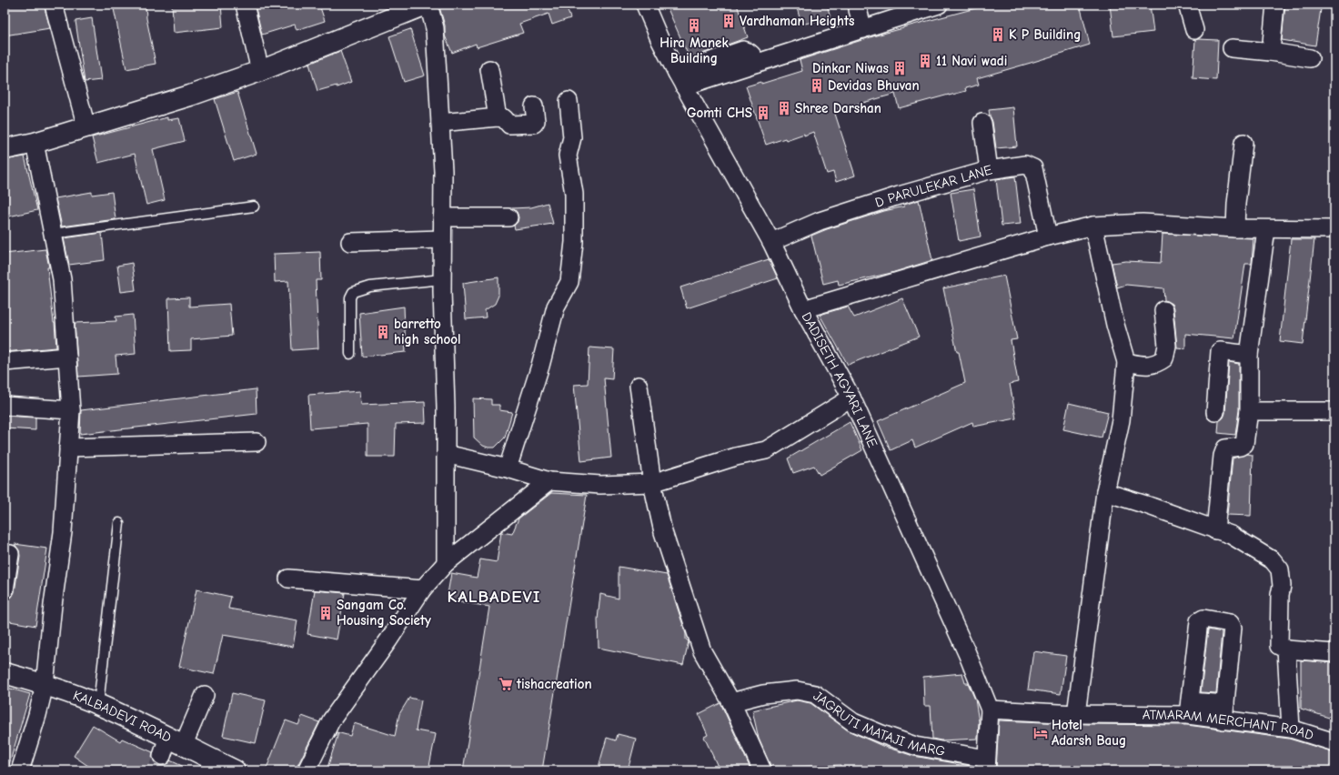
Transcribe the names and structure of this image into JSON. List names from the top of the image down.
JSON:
{
  "streets": {
    "street": [
      "D PARULEKAR LANE",
      "DADISETH AGYARI LANE",
      "KALBADEVI ROAD",
      "JAGRUTI MATAJI MARG",
      "ATMARAM MERCHANT ROAD"
    ]
  },
  "crossings": [
    ["D PARULEKAR LANE", "DADISETH AGYARI LANE"],
    ["DADISETH AGYARI LANE", "JAGRUTI MATAJI MARG"],
    ["DADISETH AGYARI LANE", "ATMARAM MERCHANT ROAD"]
  ],
  "districts": ["KALBADEVI"],
  "places": {
    "building": [
      "Vardhaman Heights",
      "Hira Manek Building",
      "K P Building",
      "11 Navi wadi",
      "Dinkar Niwas",
      "Devidas Bhuvan",
      "Shree Darshan",
      "Gomti CHS",
      "barretto high school",
      "Sangam Co. Housing Society"
    ],
    "supermarket": ["tishacreation"],
    "hotel": ["Hotel Adarsh Baug"]
  }
}
